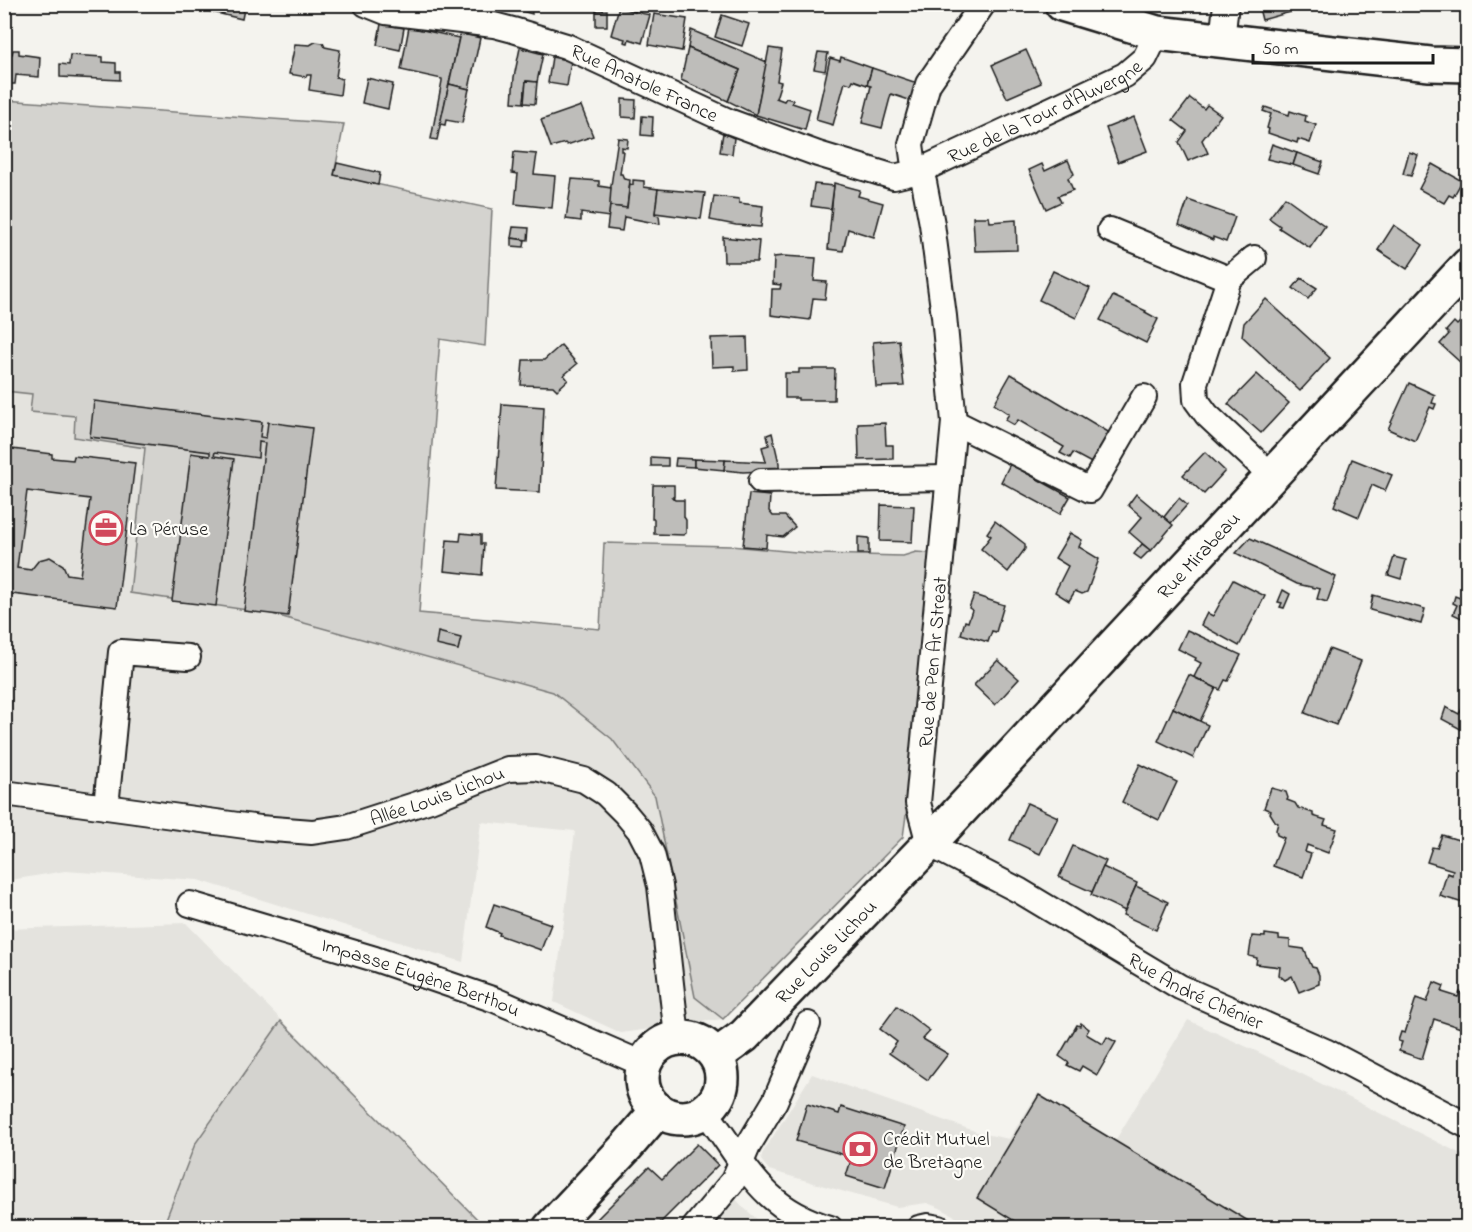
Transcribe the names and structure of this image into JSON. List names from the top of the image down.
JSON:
{
  "streets": {
    "main road": ["Rue Mirabeau", "Rue Louis Lichou"],
    "street": [
      "Rue Anatole France",
      "Rue de la Tour d'Auvergne",
      "Rue de Pen Ar Streat",
      "Allée Louis Lichou",
      "Impasse Eugène Berthou",
      "Rue André Chénier"
    ]
  },
  "crossings": [
    ["Rue Anatole France", "Rue de la Tour d'Auvergne"],
    ["Rue Anatole France", "Rue de Pen Ar Streat"],
    ["Rue de la Tour d'Auvergne", "Rue de Pen Ar Streat"],
    ["Rue Mirabeau", "Rue de Pen Ar Streat"],
    ["Rue Mirabeau", "Rue Louis Lichou"],
    ["Rue Mirabeau", "Rue André Chénier"],
    ["Rue de Pen Ar Streat", "Rue Louis Lichou"],
    ["Rue de Pen Ar Streat", "Rue André Chénier"],
    ["Allée Louis Lichou", "Rue Louis Lichou"],
    ["Allée Louis Lichou", "Impasse Eugène Berthou"],
    ["Rue Louis Lichou", "Impasse Eugène Berthou"],
    ["Rue Louis Lichou", "Rue André Chénier"]
  ],
  "places": {
    "office": ["La Péruse"],
    "bank": ["Crédit Mutuel de Bretagne"]
  },
  "scale_bar": "50 m"
}
